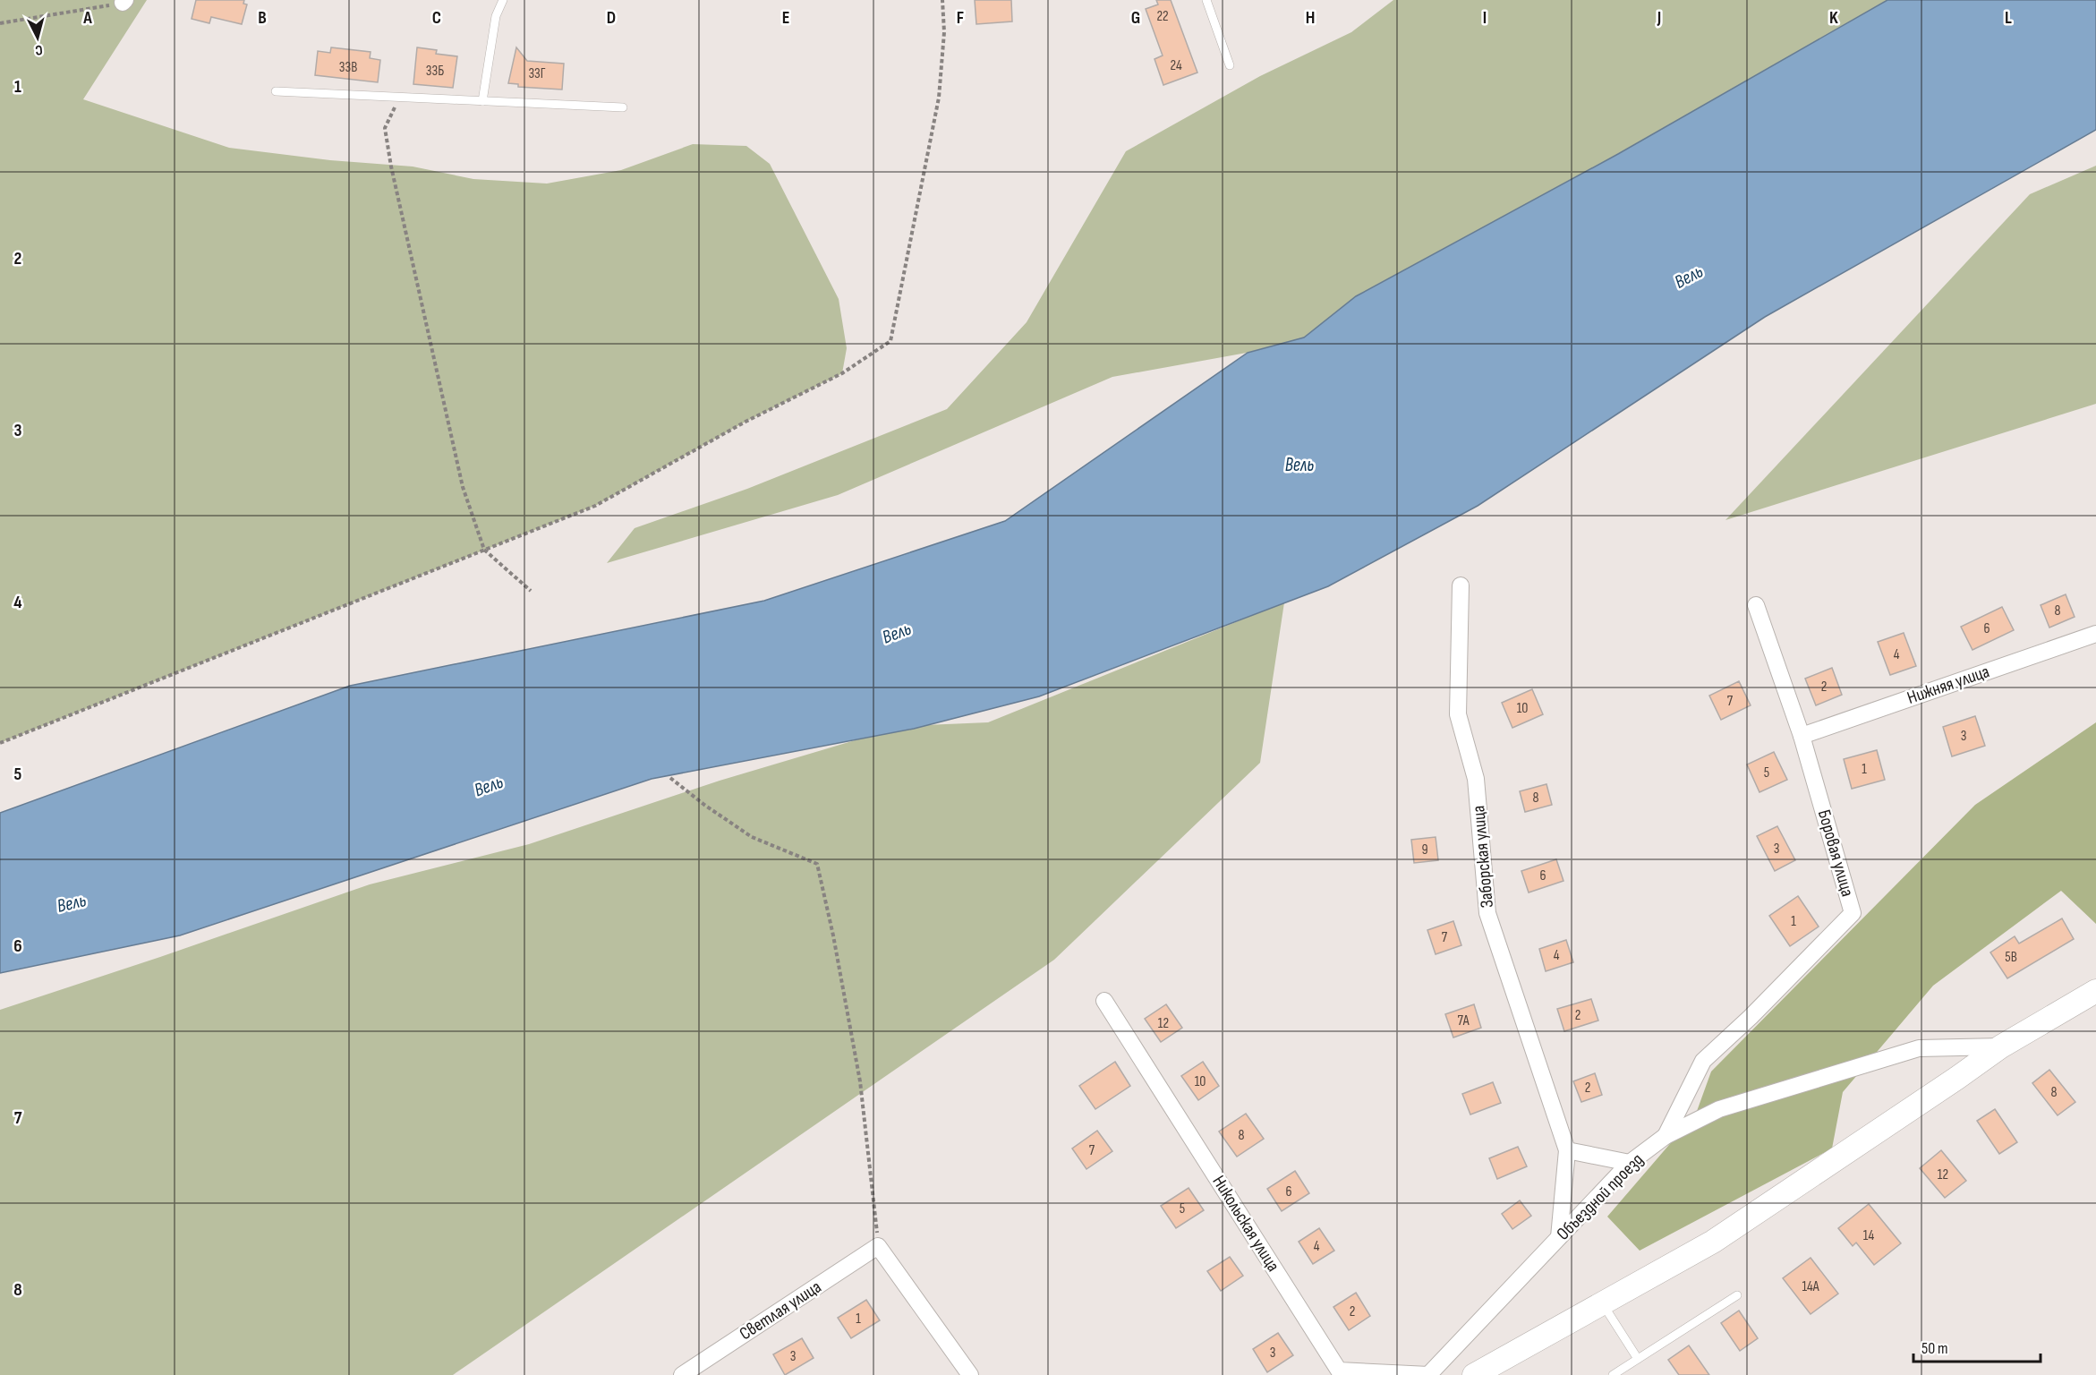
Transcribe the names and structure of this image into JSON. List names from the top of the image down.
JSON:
{
  "streets": {
    "street": [
      "Нижняя улица",
      "Боровая улица",
      "Заборская улица",
      "Объездной проезд",
      "Никольская улица",
      "Светлая улица"
    ]
  },
  "crossings": [
    ["Нижняя улица", "Боровая улица"],
    ["Боровая улица", "Объездной проезд"],
    ["Объездной проезд", "Никольская улица"]
  ],
  "water": ["Вель"],
  "house_numbers": [
    "22",
    "24",
    "33В",
    "33Б",
    "33Г",
    "8",
    "6",
    "4",
    "2",
    "7",
    "10",
    "3",
    "1",
    "5",
    "8",
    "3",
    "9",
    "6",
    "1",
    "7",
    "4",
    "5В",
    "2",
    "7А",
    "12",
    "10",
    "2",
    "8",
    "8",
    "7",
    "12",
    "6",
    "5",
    "14",
    "4",
    "14А",
    "2",
    "1",
    "3",
    "3"
  ],
  "scale_bar": "50 m",
  "north": "bottom",
  "grid": {
    "columns": [
      "A",
      "B",
      "C",
      "D",
      "E",
      "F",
      "G",
      "H",
      "I",
      "J",
      "K",
      "L"
    ],
    "rows": [
      "1",
      "2",
      "3",
      "4",
      "5",
      "6",
      "7",
      "8"
    ]
  }
}
